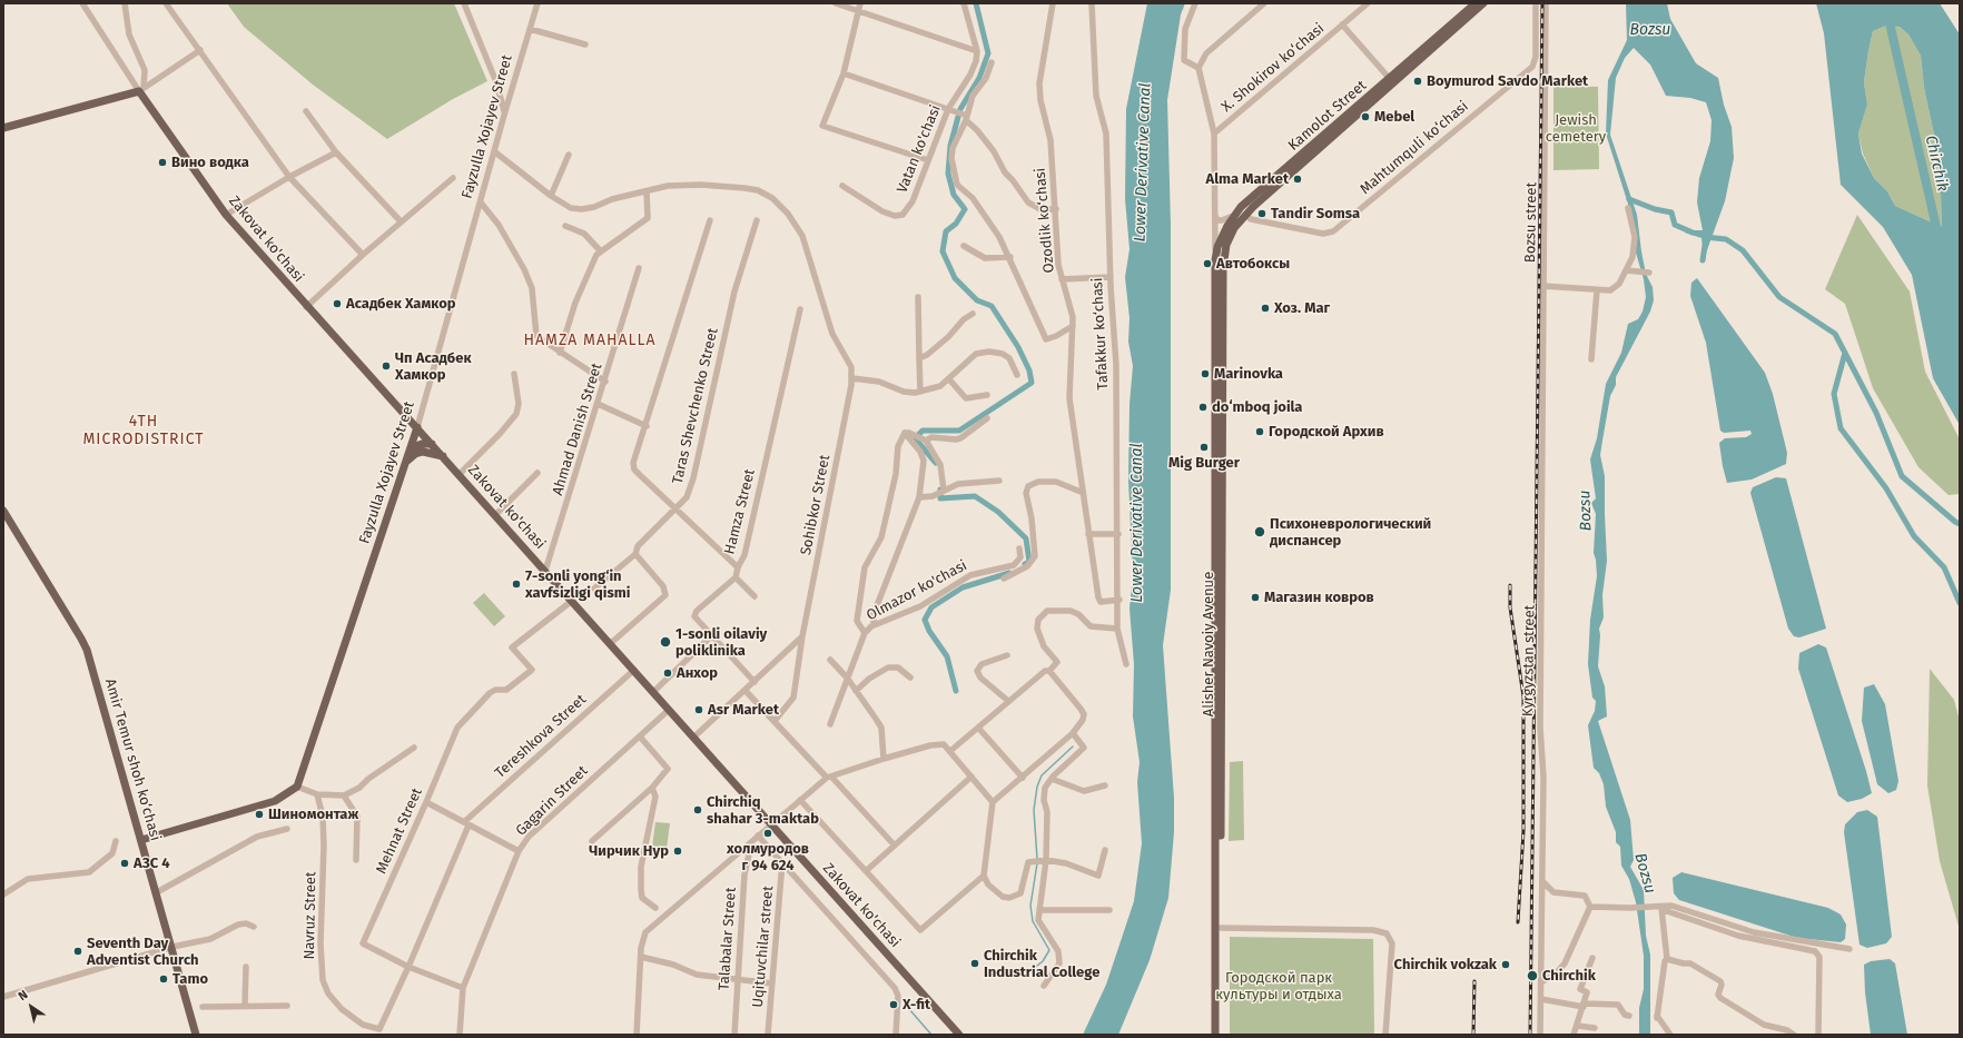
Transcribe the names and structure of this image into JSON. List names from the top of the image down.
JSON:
{
  "streets": {
    "main road": [
      "Kamolot Street",
      "Fayzulla Xojayev Street",
      "Zakovat ko'chasi",
      "Alisher Navoiy Avenue",
      "Amir Temur shoh ko‘chasi"
    ],
    "street": [
      "X. Shokirov ko‘chasi",
      "Mahtumquli ko‘chasi",
      "Vatan ko'chasi",
      "Ozodlik ko‘chasi",
      "Bozsu street",
      "Tafakkur ko‘chasi",
      "Taras Shevchenko Street",
      "Ahmad Danish Street",
      "Sohibkor Street",
      "Hamza Street",
      "Olmazor ko'chasi",
      "Kyrgyzstan street",
      "Tereshkova Street",
      "Gagarin Street",
      "Mehnat Street",
      "Navruz Street",
      "Talabalar Street",
      "Uqituvchilar street"
    ]
  },
  "crossings": [
    ["Kamolot Street", "Mahtumquli ko‘chasi"],
    ["Kamolot Street", "Alisher Navoiy Avenue"],
    ["Fayzulla Xojayev Street", "Zakovat ko'chasi"],
    ["Ozodlik ko‘chasi", "Tafakkur ko‘chasi"],
    ["Bozsu street", "Kyrgyzstan street"],
    ["Zakovat ko'chasi", "Ahmad Danish Street"],
    ["Zakovat ko'chasi", "Tereshkova Street"],
    ["Zakovat ko'chasi", "Gagarin Street"],
    ["Zakovat ko'chasi", "Mehnat Street"],
    ["Tereshkova Street", "Mehnat Street"],
    ["Tereshkova Street", "Navruz Street"]
  ],
  "districts": ["HAMZA MAHALLA", "4TH MICRODISTRICT"],
  "water": ["Bozsu", "Lower Derivative Canal", "Chirchik"],
  "parks": ["Jewish cemetery", "Городской парк культуры и отдыха"],
  "places": [
    "Boymurod Savdo Market",
    "Mebel",
    "Вино водка",
    "Alma Market",
    "Tandir Somsa",
    "Автобоксы",
    "Асадбек Хамкор",
    "Хоз. Маг",
    "Чп Асадбек Хамкор",
    "Marinovka",
    "doʻmboq joila",
    "Городской Архив",
    "Mig Burger",
    "Психоневрологический диспансер",
    "7-sonli yong‘in xavfsizligi qismi",
    "Магазин ковров",
    "1-sonli oilaviy poliklinika",
    "Анхор",
    "Asr Market",
    "Chirchiq shahar 3-maktab",
    "Шиномонтаж",
    "холмуродов г 94 624",
    "Чирчик Нур",
    "АЗС 4",
    "Seventh Day Adventist Church",
    "Chirchik Industrial College",
    "Chirchik vokzak",
    "Chirchik",
    "Tamo",
    "X-fit"
  ],
  "north": "top left"
}
